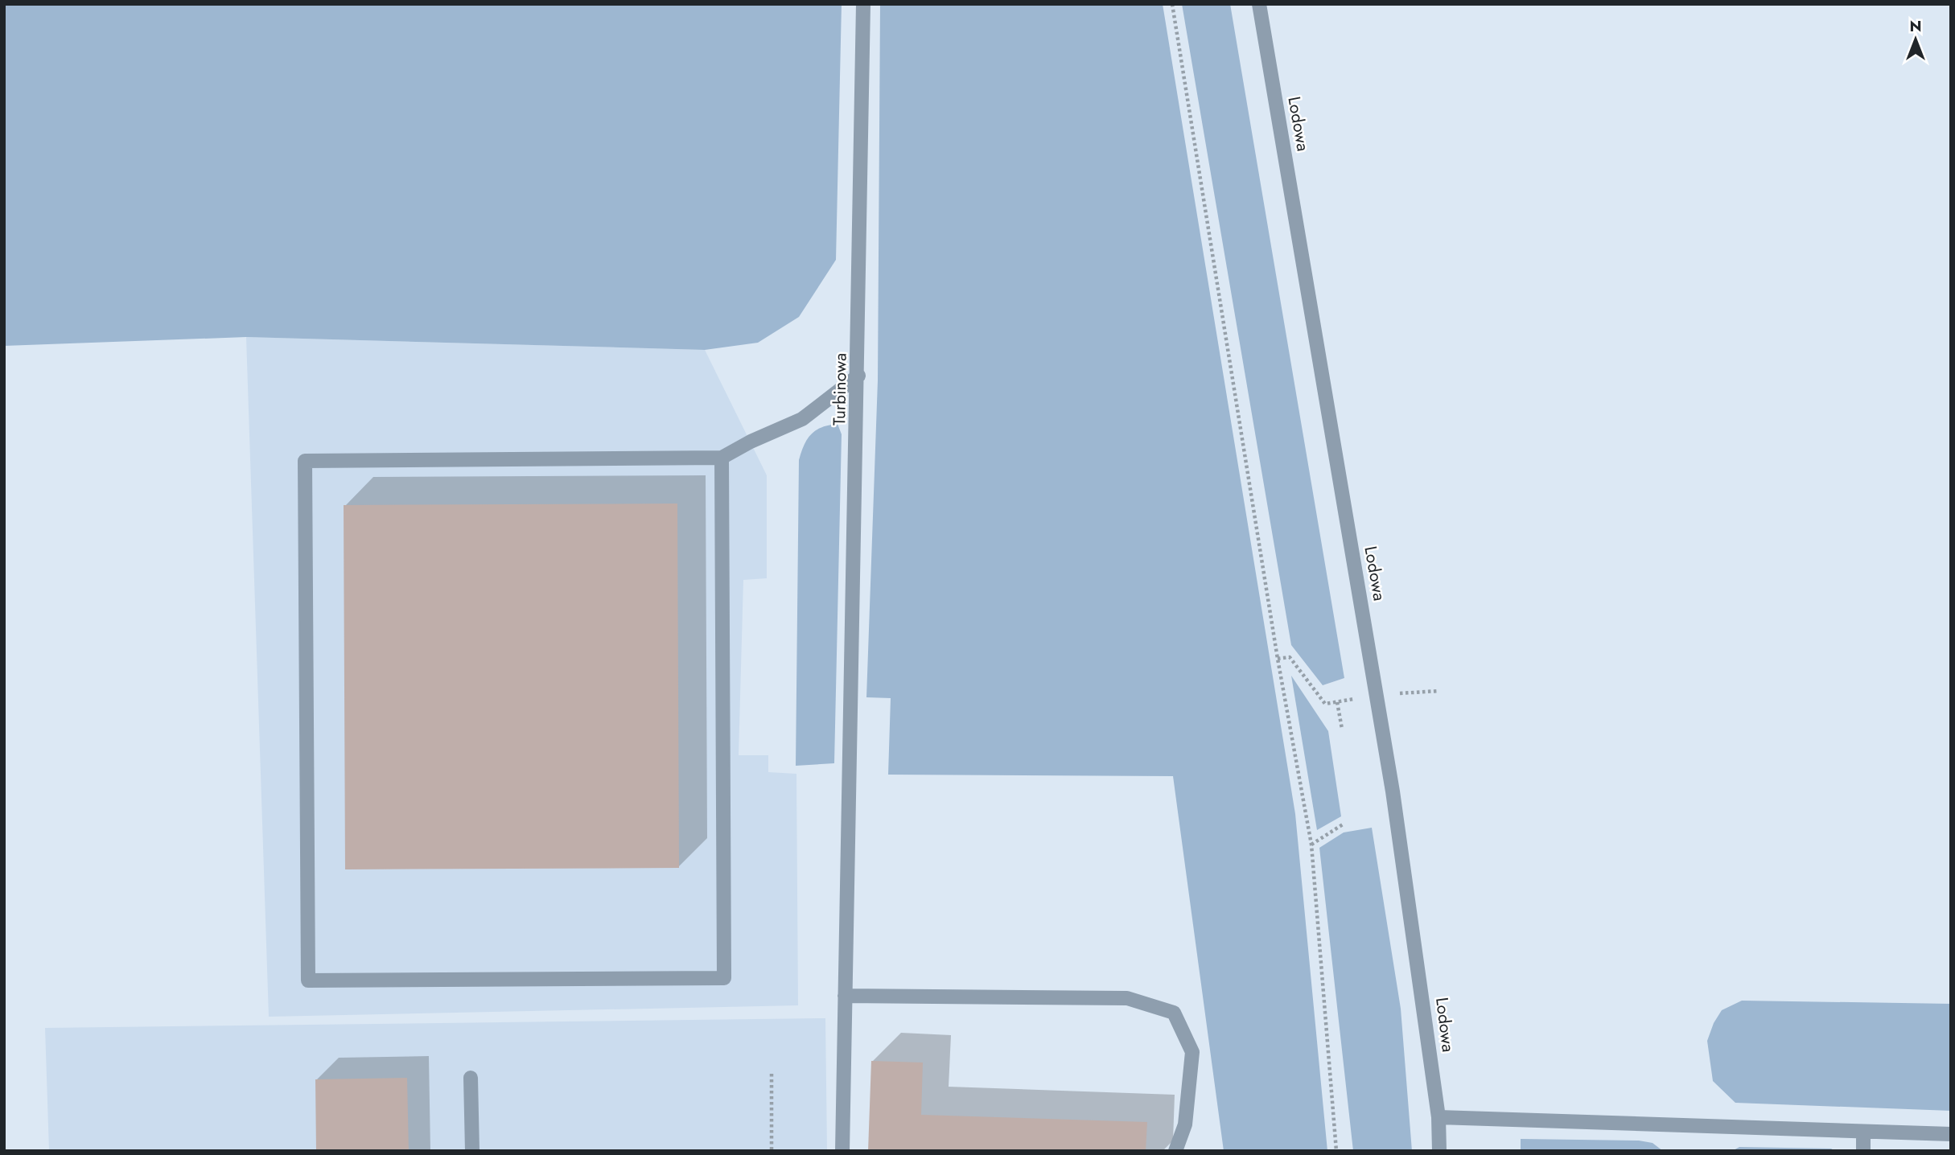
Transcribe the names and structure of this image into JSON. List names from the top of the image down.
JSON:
{
  "streets": {
    "street": ["Lodowa", "Turbinowa"]
  },
  "north": "top"
}
